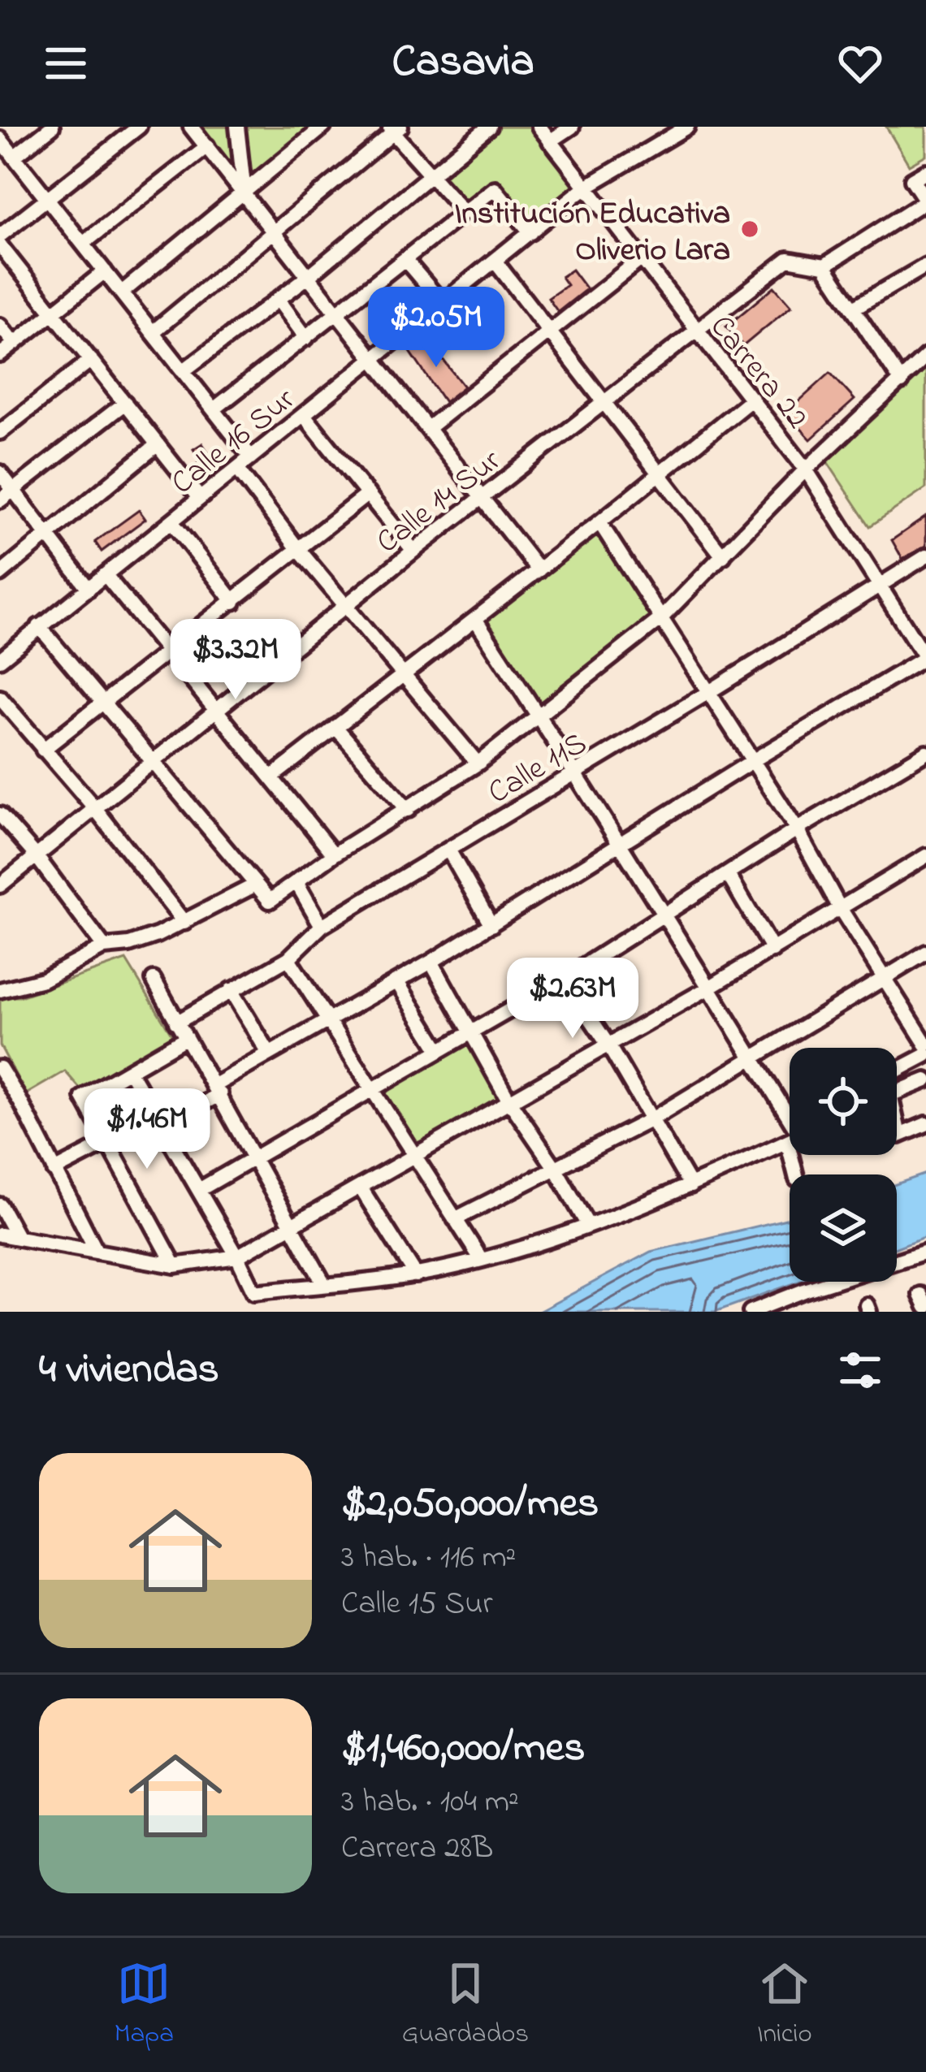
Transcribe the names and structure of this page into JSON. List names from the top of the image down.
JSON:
{
  "streets": {
    "street": [
      "Carrera 22",
      "Calle 16 Sur",
      "Calle 14 Sur",
      "Calle 11S"
    ]
  },
  "crossings": [
    ["Carrera 22", "Calle 16 Sur"],
    ["Carrera 22", "Calle 14 Sur"],
    ["Carrera 22", "Calle 11S"]
  ],
  "places": ["Institución Educativa Oliverio Lara"],
  "page": {
    "header": "Casavia",
    "price": [
      "$2.05M",
      "$3.32M",
      "$2.63M",
      "$1.46M"
    ],
    "heading": "4 viviendas",
    "list": [
      {
        "name": "$2,050,000/mes",
        "note": "3 hab. · 116 m² · Calle 15 Sur"
      },
      {
        "name": "$1,460,000/mes",
        "note": "3 hab. · 104 m² · Carrera 28B"
      }
    ],
    "tabs": ["Mapa", "Guardados", "Inicio"]
  }
}
